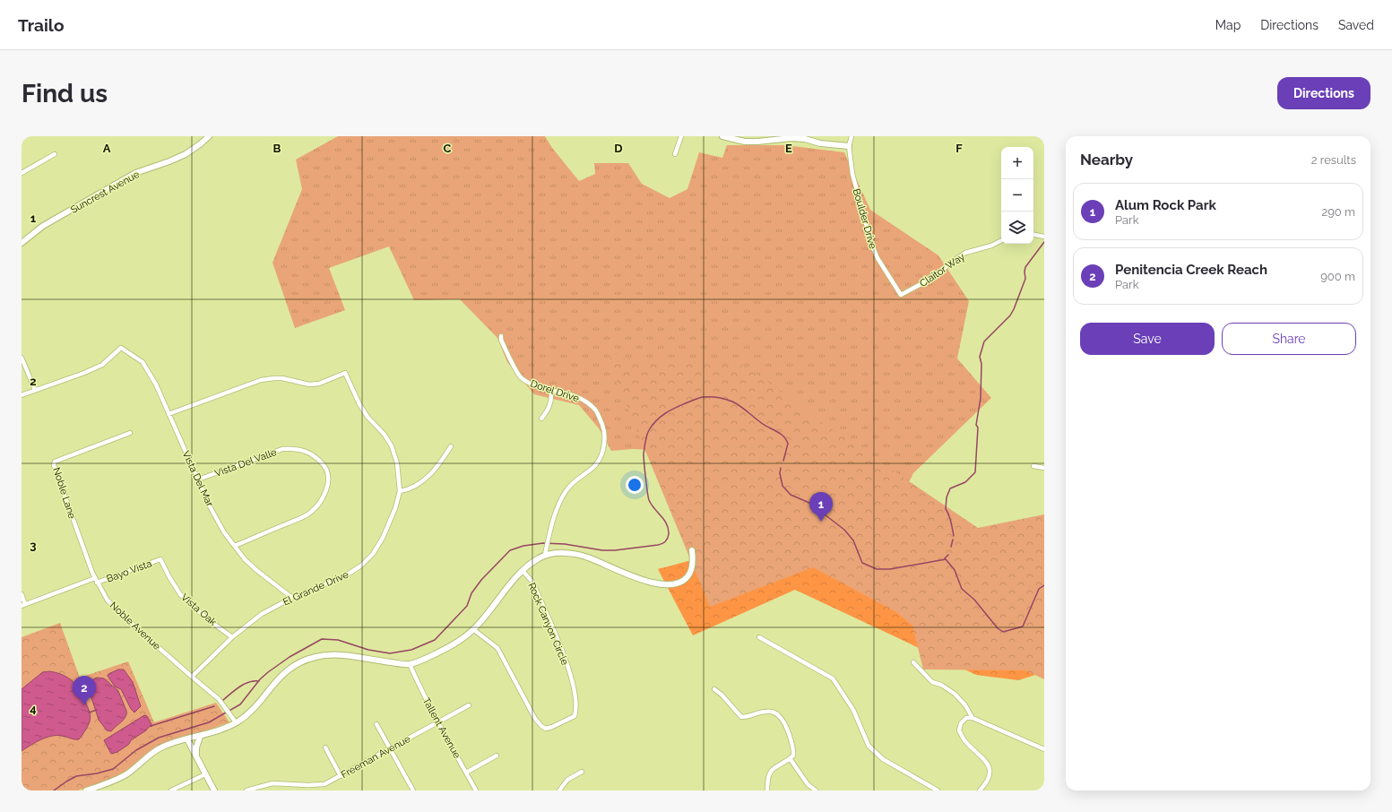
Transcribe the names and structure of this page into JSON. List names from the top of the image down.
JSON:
{
  "streets": {
    "street": [
      "Suncrest Avenue",
      "Boulder Drive",
      "Claitor Way",
      "Dorel Drive",
      "Vista Del Valle",
      "Vista Del Mar",
      "Noble Lane",
      "Bayo Vista",
      "El Grande Drive",
      "Vista Oak",
      "Rock Canyon Circle",
      "Noble Avenue",
      "Tallent Avenue",
      "Freeman Avenue"
    ]
  },
  "crossings": [
    ["Boulder Drive", "Claitor Way"],
    ["Vista Del Valle", "Vista Del Mar"],
    ["Vista Del Mar", "El Grande Drive"],
    ["Noble Lane", "Bayo Vista"],
    ["Noble Lane", "Noble Avenue"],
    ["Bayo Vista", "Vista Oak"],
    ["Bayo Vista", "Noble Avenue"],
    ["El Grande Drive", "Vista Oak"],
    ["El Grande Drive", "Noble Avenue"],
    ["Tallent Avenue", "Freeman Avenue"]
  ],
  "page": {
    "header": "Trailo",
    "nav": ["Map", "Directions", "Saved"],
    "buttons": [
      "Directions",
      ["Save", "Share"]
    ],
    "title": "Find us",
    "heading": ["Nearby", "2 results"],
    "map_buttons": ["+", "−"],
    "list": [
      {
        "mark": "1",
        "name": "Alum Rock Park",
        "note": "Park",
        "value": "290 m"
      },
      {
        "mark": "2",
        "name": "Penitencia Creek Reach",
        "note": "Park",
        "value": "900 m"
      }
    ],
    "pins": ["1", "2"]
  },
  "grid": {
    "columns": [
      "A",
      "B",
      "C",
      "D",
      "E",
      "F"
    ],
    "rows": [
      "1",
      "2",
      "3",
      "4"
    ]
  }
}
